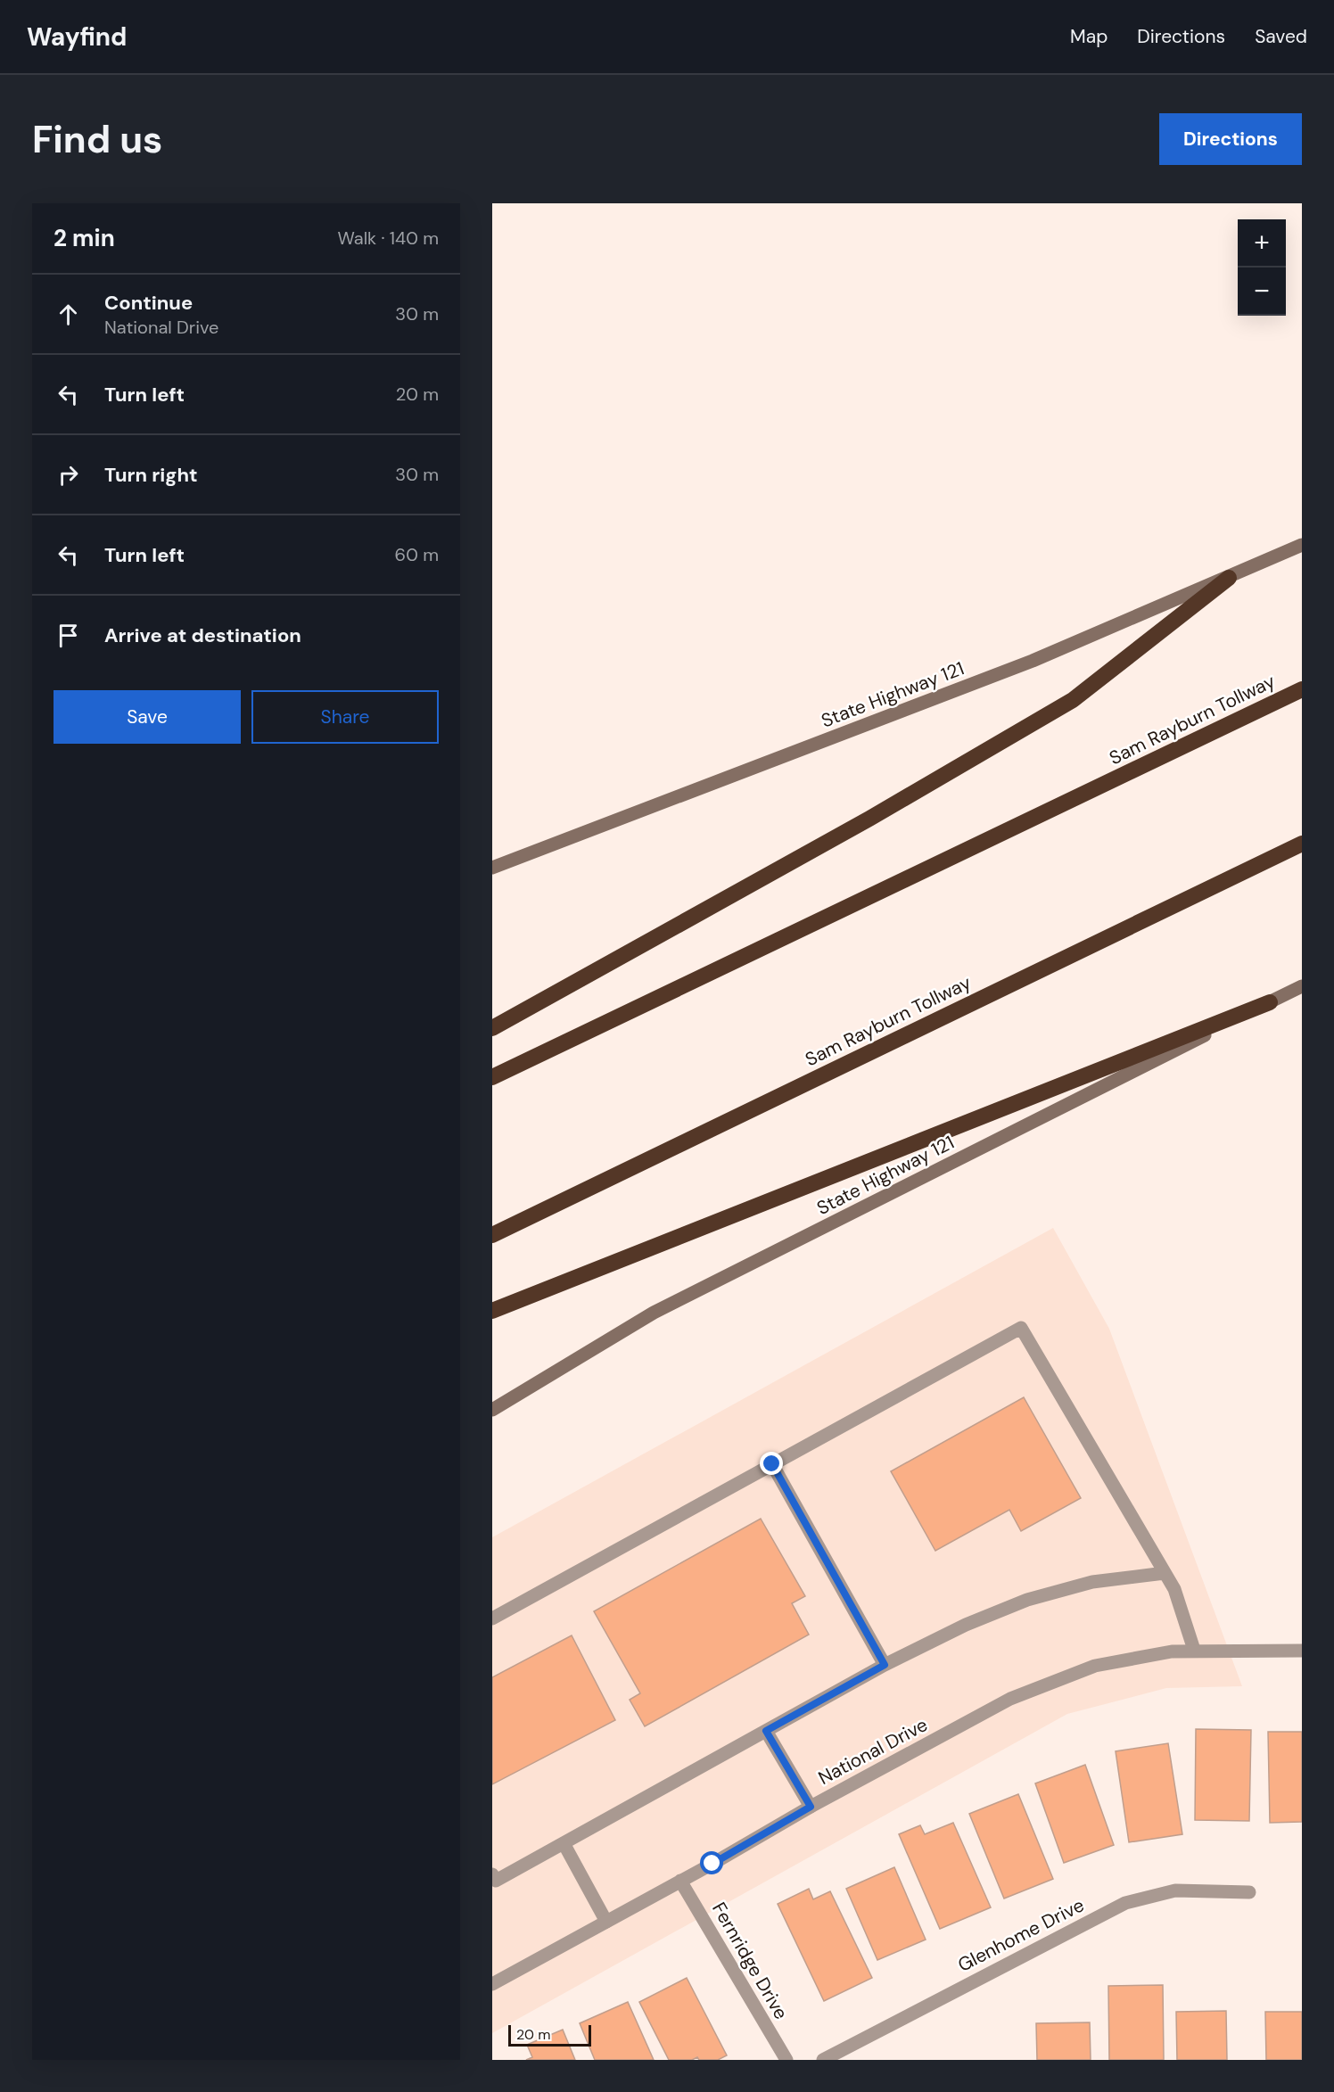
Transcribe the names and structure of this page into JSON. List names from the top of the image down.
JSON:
{
  "streets": {
    "highway": ["Sam Rayburn Tollway"],
    "main road": ["State Highway 121"],
    "street": ["National Drive", "Glenhome Drive", "Fernridge Drive"]
  },
  "crossings": [
    ["National Drive", "Fernridge Drive"]
  ],
  "scale_bar": "20 m",
  "page": {
    "header": "Wayfind",
    "nav": ["Map", "Directions", "Saved"],
    "buttons": [
      "Directions",
      ["Save", "Share"]
    ],
    "title": "Find us",
    "heading": ["2 min", "Walk · 140 m"],
    "map_buttons": ["+", "−"],
    "list": [
      ["Continue", "National Drive", "30 m"],
      ["Turn left", "20 m"],
      ["Turn right", "30 m"],
      ["Turn left", "60 m"],
      "Arrive at destination"
    ],
    "scale": "20 m"
  }
}
